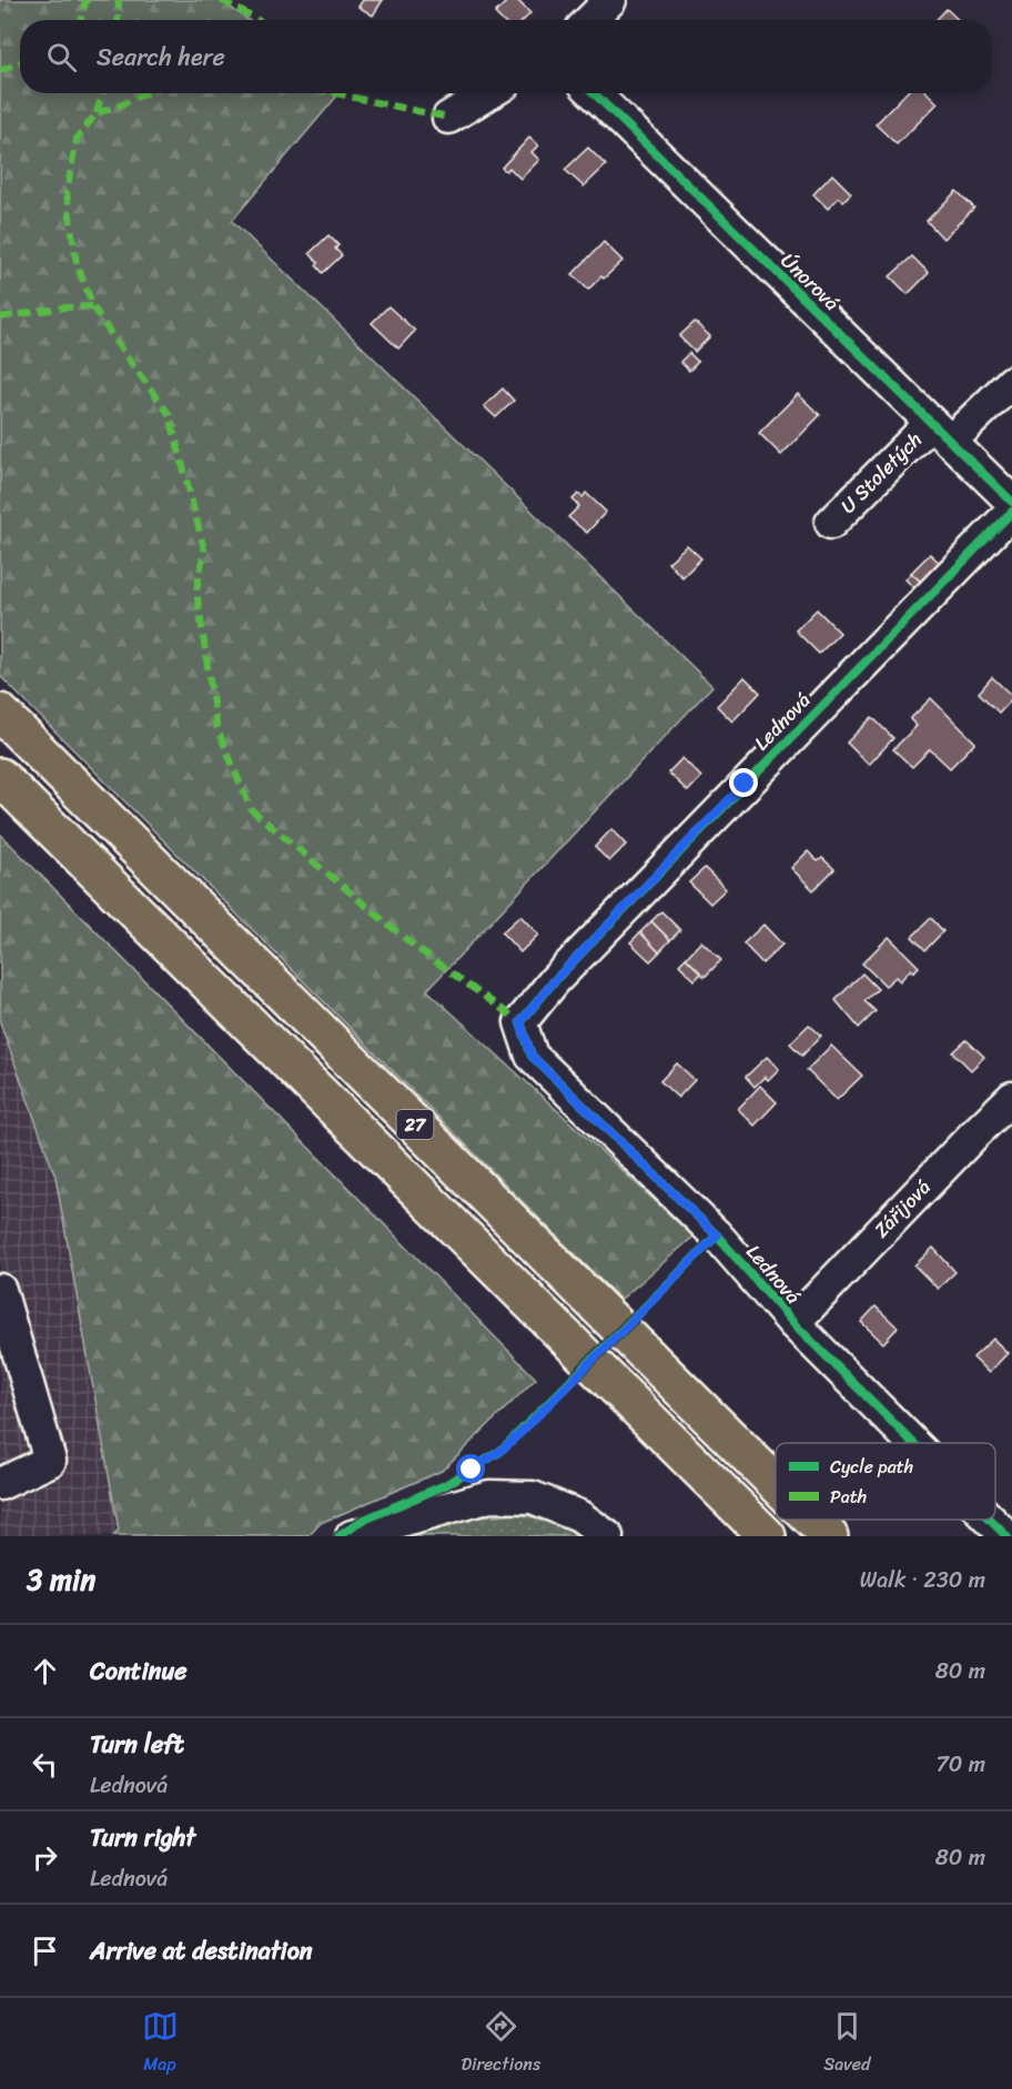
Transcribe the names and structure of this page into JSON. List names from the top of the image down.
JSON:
{
  "streets": {
    "highway": ["27"],
    "street": [
      "Únorová",
      "U Stoletých",
      "Lednová",
      "Zářijová"
    ]
  },
  "crossings": [
    ["Únorová", "U Stoletých"],
    ["Lednová", "Zářijová"]
  ],
  "legend": ["Cycle path", "Path"],
  "page": {
    "search": "Search here",
    "heading": ["3 min", "Walk · 230 m"],
    "list": [
      ["Continue", "80 m"],
      ["Turn left", "Lednová", "70 m"],
      ["Turn right", "Lednová", "80 m"],
      "Arrive at destination"
    ],
    "nav": ["Map", "Directions", "Saved"]
  }
}
